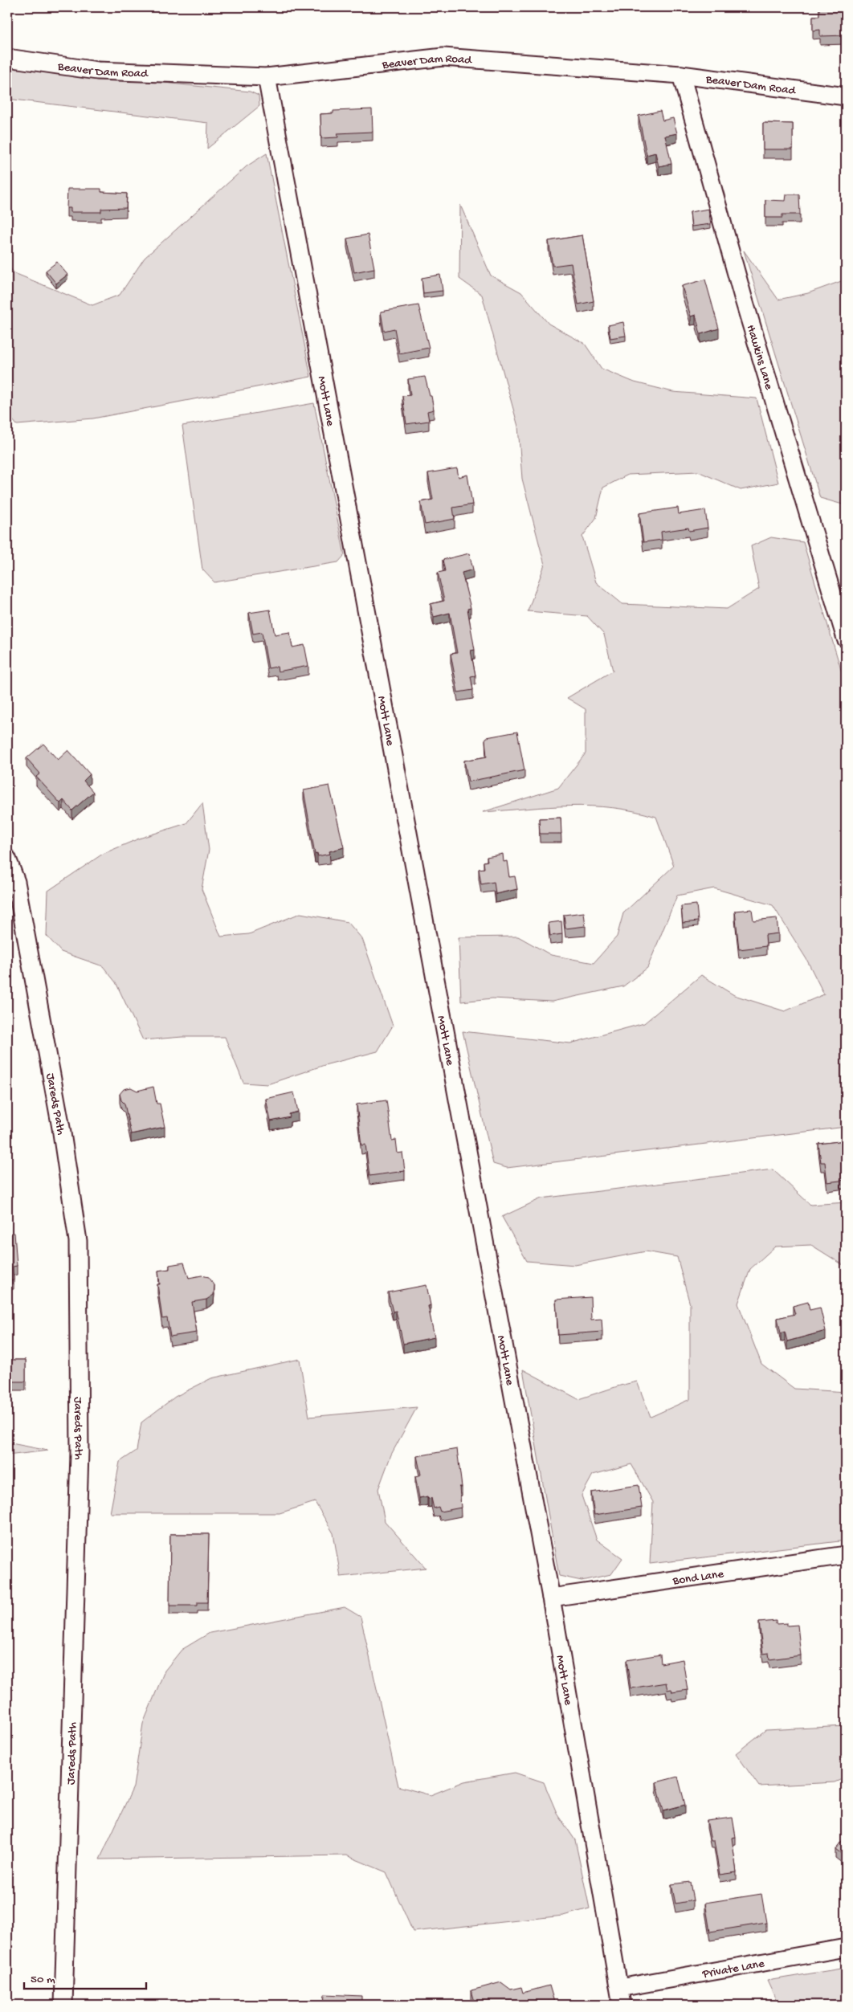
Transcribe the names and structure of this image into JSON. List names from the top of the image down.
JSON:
{
  "streets": {
    "street": [
      "Beaver Dam Road",
      "Hawkins Lane",
      "Mott Lane",
      "Jareds Path",
      "Bond Lane",
      "Private Lane"
    ]
  },
  "crossings": [
    ["Beaver Dam Road", "Hawkins Lane"],
    ["Beaver Dam Road", "Mott Lane"],
    ["Mott Lane", "Bond Lane"],
    ["Mott Lane", "Private Lane"]
  ],
  "scale_bar": "50 m"
}
